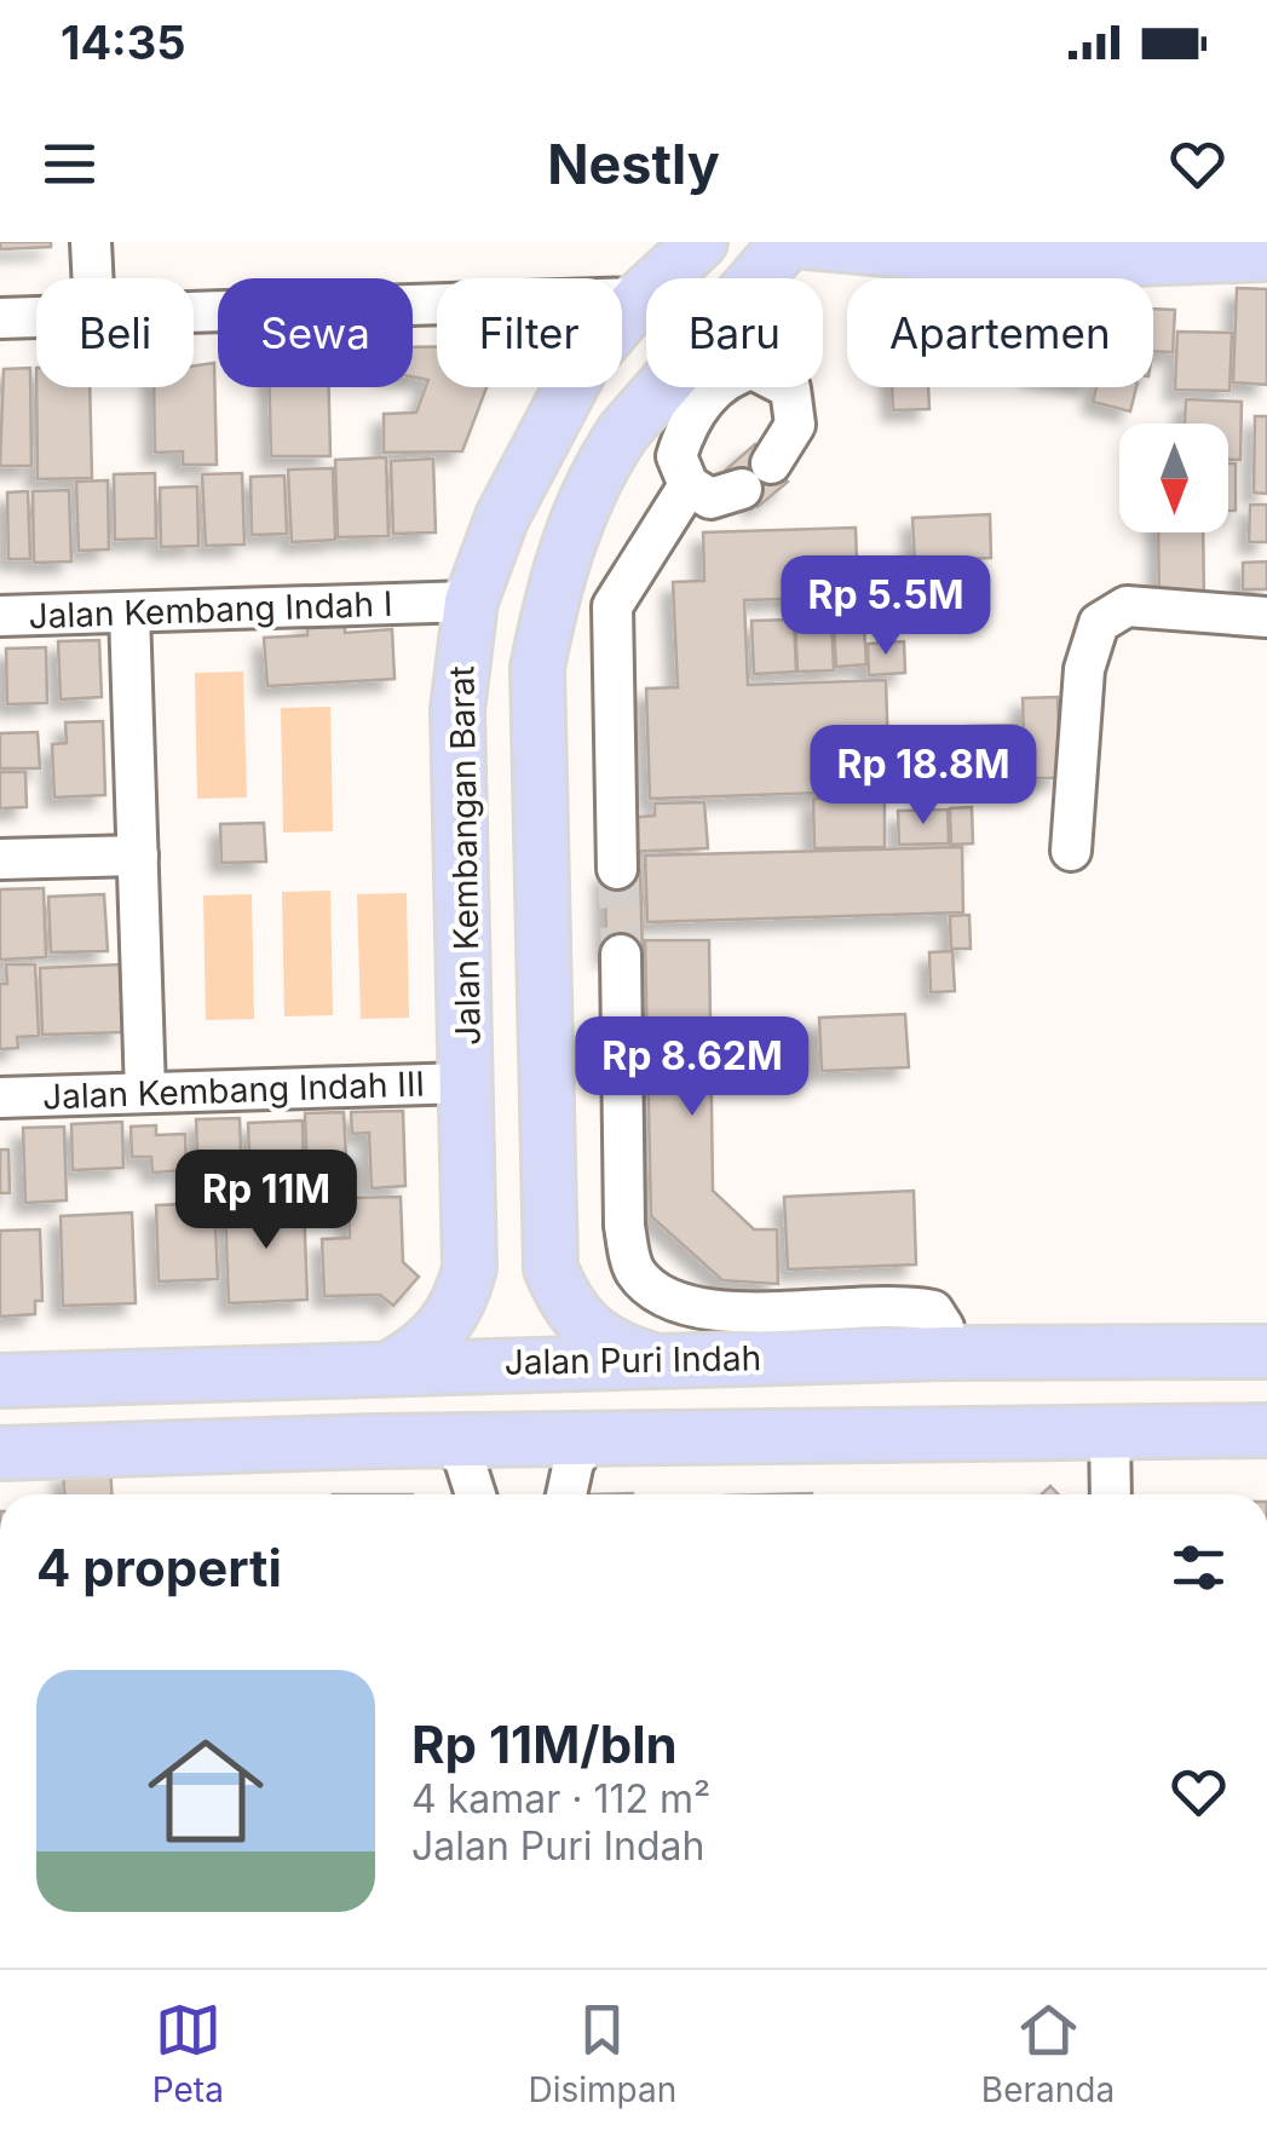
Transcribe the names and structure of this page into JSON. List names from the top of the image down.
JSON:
{
  "streets": {
    "main road": ["Jalan Kembangan Barat", "Jalan Puri Indah"],
    "street": ["Jalan Kembang Indah I", "Jalan Kembang Indah III"]
  },
  "crossings": [
    ["Jalan Kembang Indah I", "Jalan Kembangan Barat"],
    ["Jalan Kembangan Barat", "Jalan Kembang Indah III"],
    ["Jalan Kembangan Barat", "Jalan Puri Indah"]
  ],
  "north": "bottom",
  "page": {
    "status": "14:35",
    "header": "Nestly",
    "chip": [
      "Beli",
      "Sewa",
      "Filter",
      "Baru",
      "Apartemen"
    ],
    "price": [
      "Rp 5.5M",
      "Rp 18.8M",
      "Rp 8.62M",
      "Rp 11M"
    ],
    "heading": "4 properti",
    "list": [
      {
        "name": "Rp 11M/bln",
        "note": "4 kamar · 112 m² · Jalan Puri Indah"
      }
    ],
    "tabs": ["Peta", "Disimpan", "Beranda"]
  }
}
